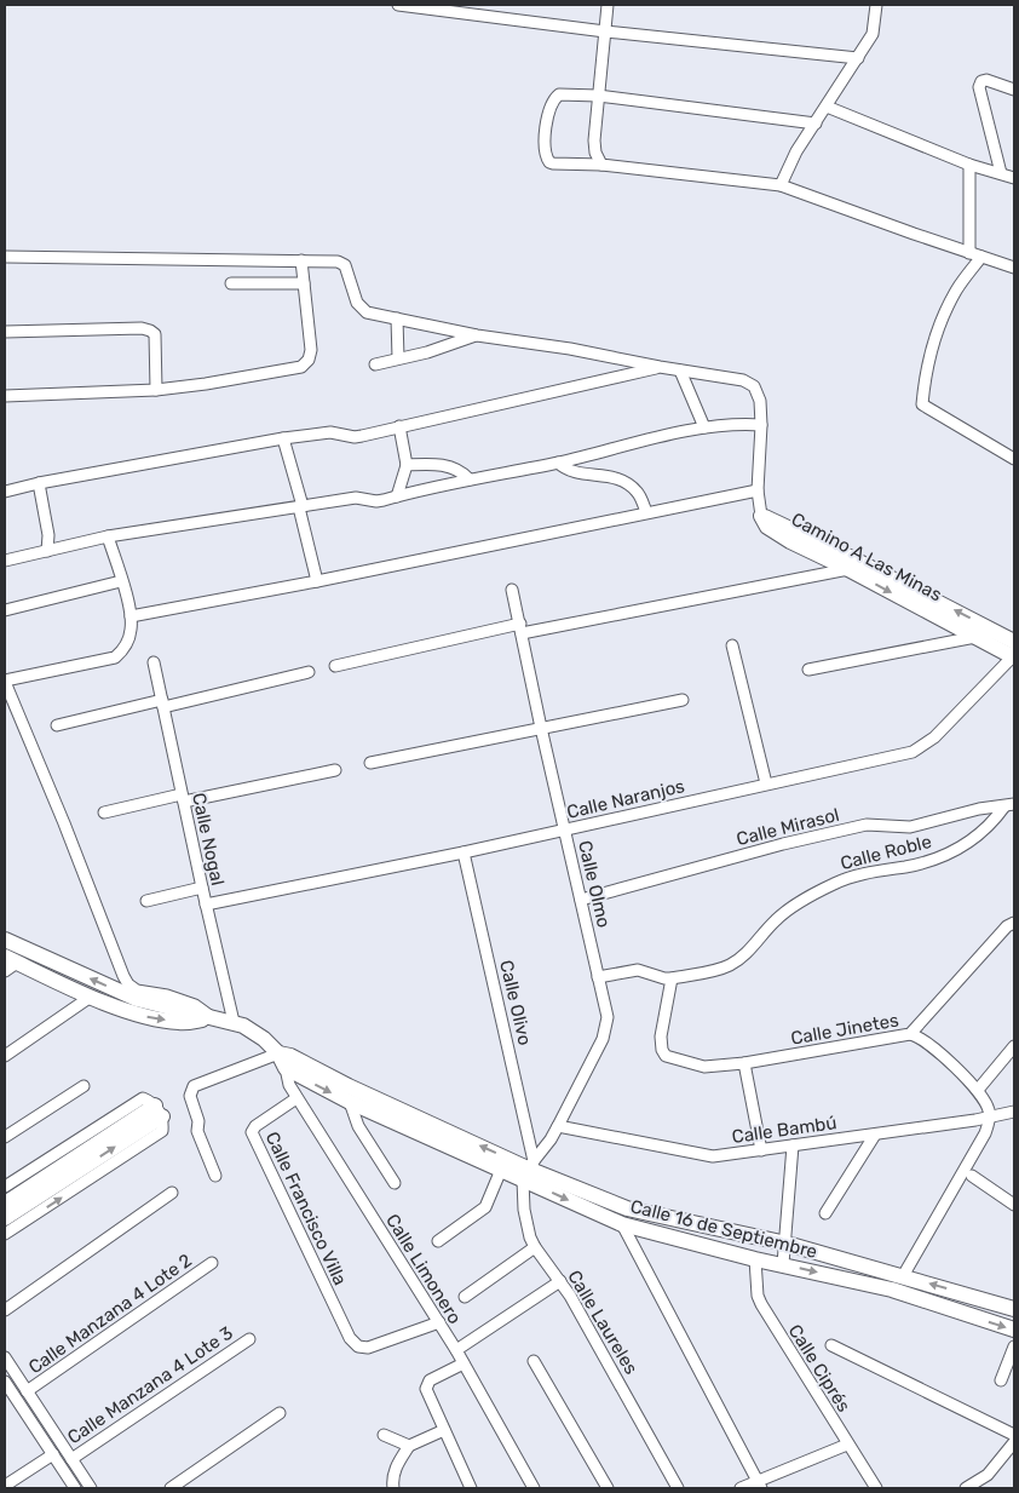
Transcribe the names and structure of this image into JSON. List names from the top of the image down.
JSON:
{
  "streets": {
    "main road": ["Camino A Las Minas", "Calle 16 de Septiembre"],
    "street": [
      "Calle Naranjos",
      "Calle Mirasol",
      "Calle Nogal",
      "Calle Roble",
      "Calle Olmo",
      "Calle Olivo",
      "Calle Jinetes",
      "Calle Bambú",
      "Calle Francisco Villa",
      "Calle Limonero",
      "Calle Manzana 4 Lote 2",
      "Calle Laureles",
      "Calle Ciprés",
      "Calle Manzana 4 Lote 3"
    ]
  },
  "crossings": [
    ["Camino A Las Minas", "Calle Naranjos"],
    ["Calle Naranjos", "Calle Nogal"],
    ["Calle Naranjos", "Calle Olmo"],
    ["Calle Naranjos", "Calle Olivo"],
    ["Calle Mirasol", "Calle Roble"],
    ["Calle Mirasol", "Calle Olmo"],
    ["Calle Nogal", "Calle 16 de Septiembre"],
    ["Calle Roble", "Calle Olmo"],
    ["Calle Roble", "Calle Jinetes"],
    ["Calle Olmo", "Calle Olivo"],
    ["Calle Olmo", "Calle Bambú"],
    ["Calle Olmo", "Calle 16 de Septiembre"],
    ["Calle Olmo", "Calle Laureles"],
    ["Calle Olivo", "Calle 16 de Septiembre"],
    ["Calle Olivo", "Calle Laureles"],
    ["Calle Francisco Villa", "Calle Limonero"],
    ["Calle 16 de Septiembre", "Calle Limonero"],
    ["Calle 16 de Septiembre", "Calle Laureles"],
    ["Calle 16 de Septiembre", "Calle Ciprés"]
  ]
}
